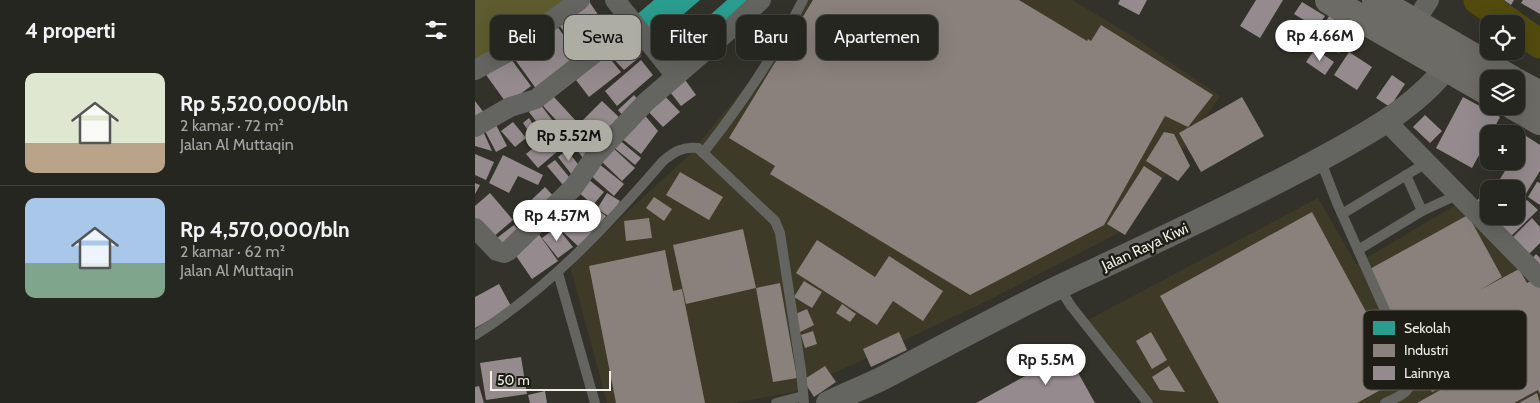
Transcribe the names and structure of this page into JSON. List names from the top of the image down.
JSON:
{
  "streets": {
    "street": ["Jalan Raya Kiwi"]
  },
  "legend": ["Sekolah", "Industri", "Lainnya"],
  "scale_bar": "50 m",
  "page": {
    "heading": "4 properti",
    "map_buttons": ["+", "−"],
    "chip": [
      "Beli",
      "Sewa",
      "Filter",
      "Baru",
      "Apartemen"
    ],
    "price": [
      "Rp 4.66M",
      "Rp 5.52M",
      "Rp 4.57M",
      "Rp 5.5M"
    ],
    "list": [
      {
        "name": "Rp 5,520,000/bln",
        "note": "2 kamar · 72 m² · Jalan Al Muttaqin"
      },
      {
        "name": "Rp 4,570,000/bln",
        "note": "2 kamar · 62 m² · Jalan Al Muttaqin"
      }
    ],
    "scale": "50 m"
  }
}
